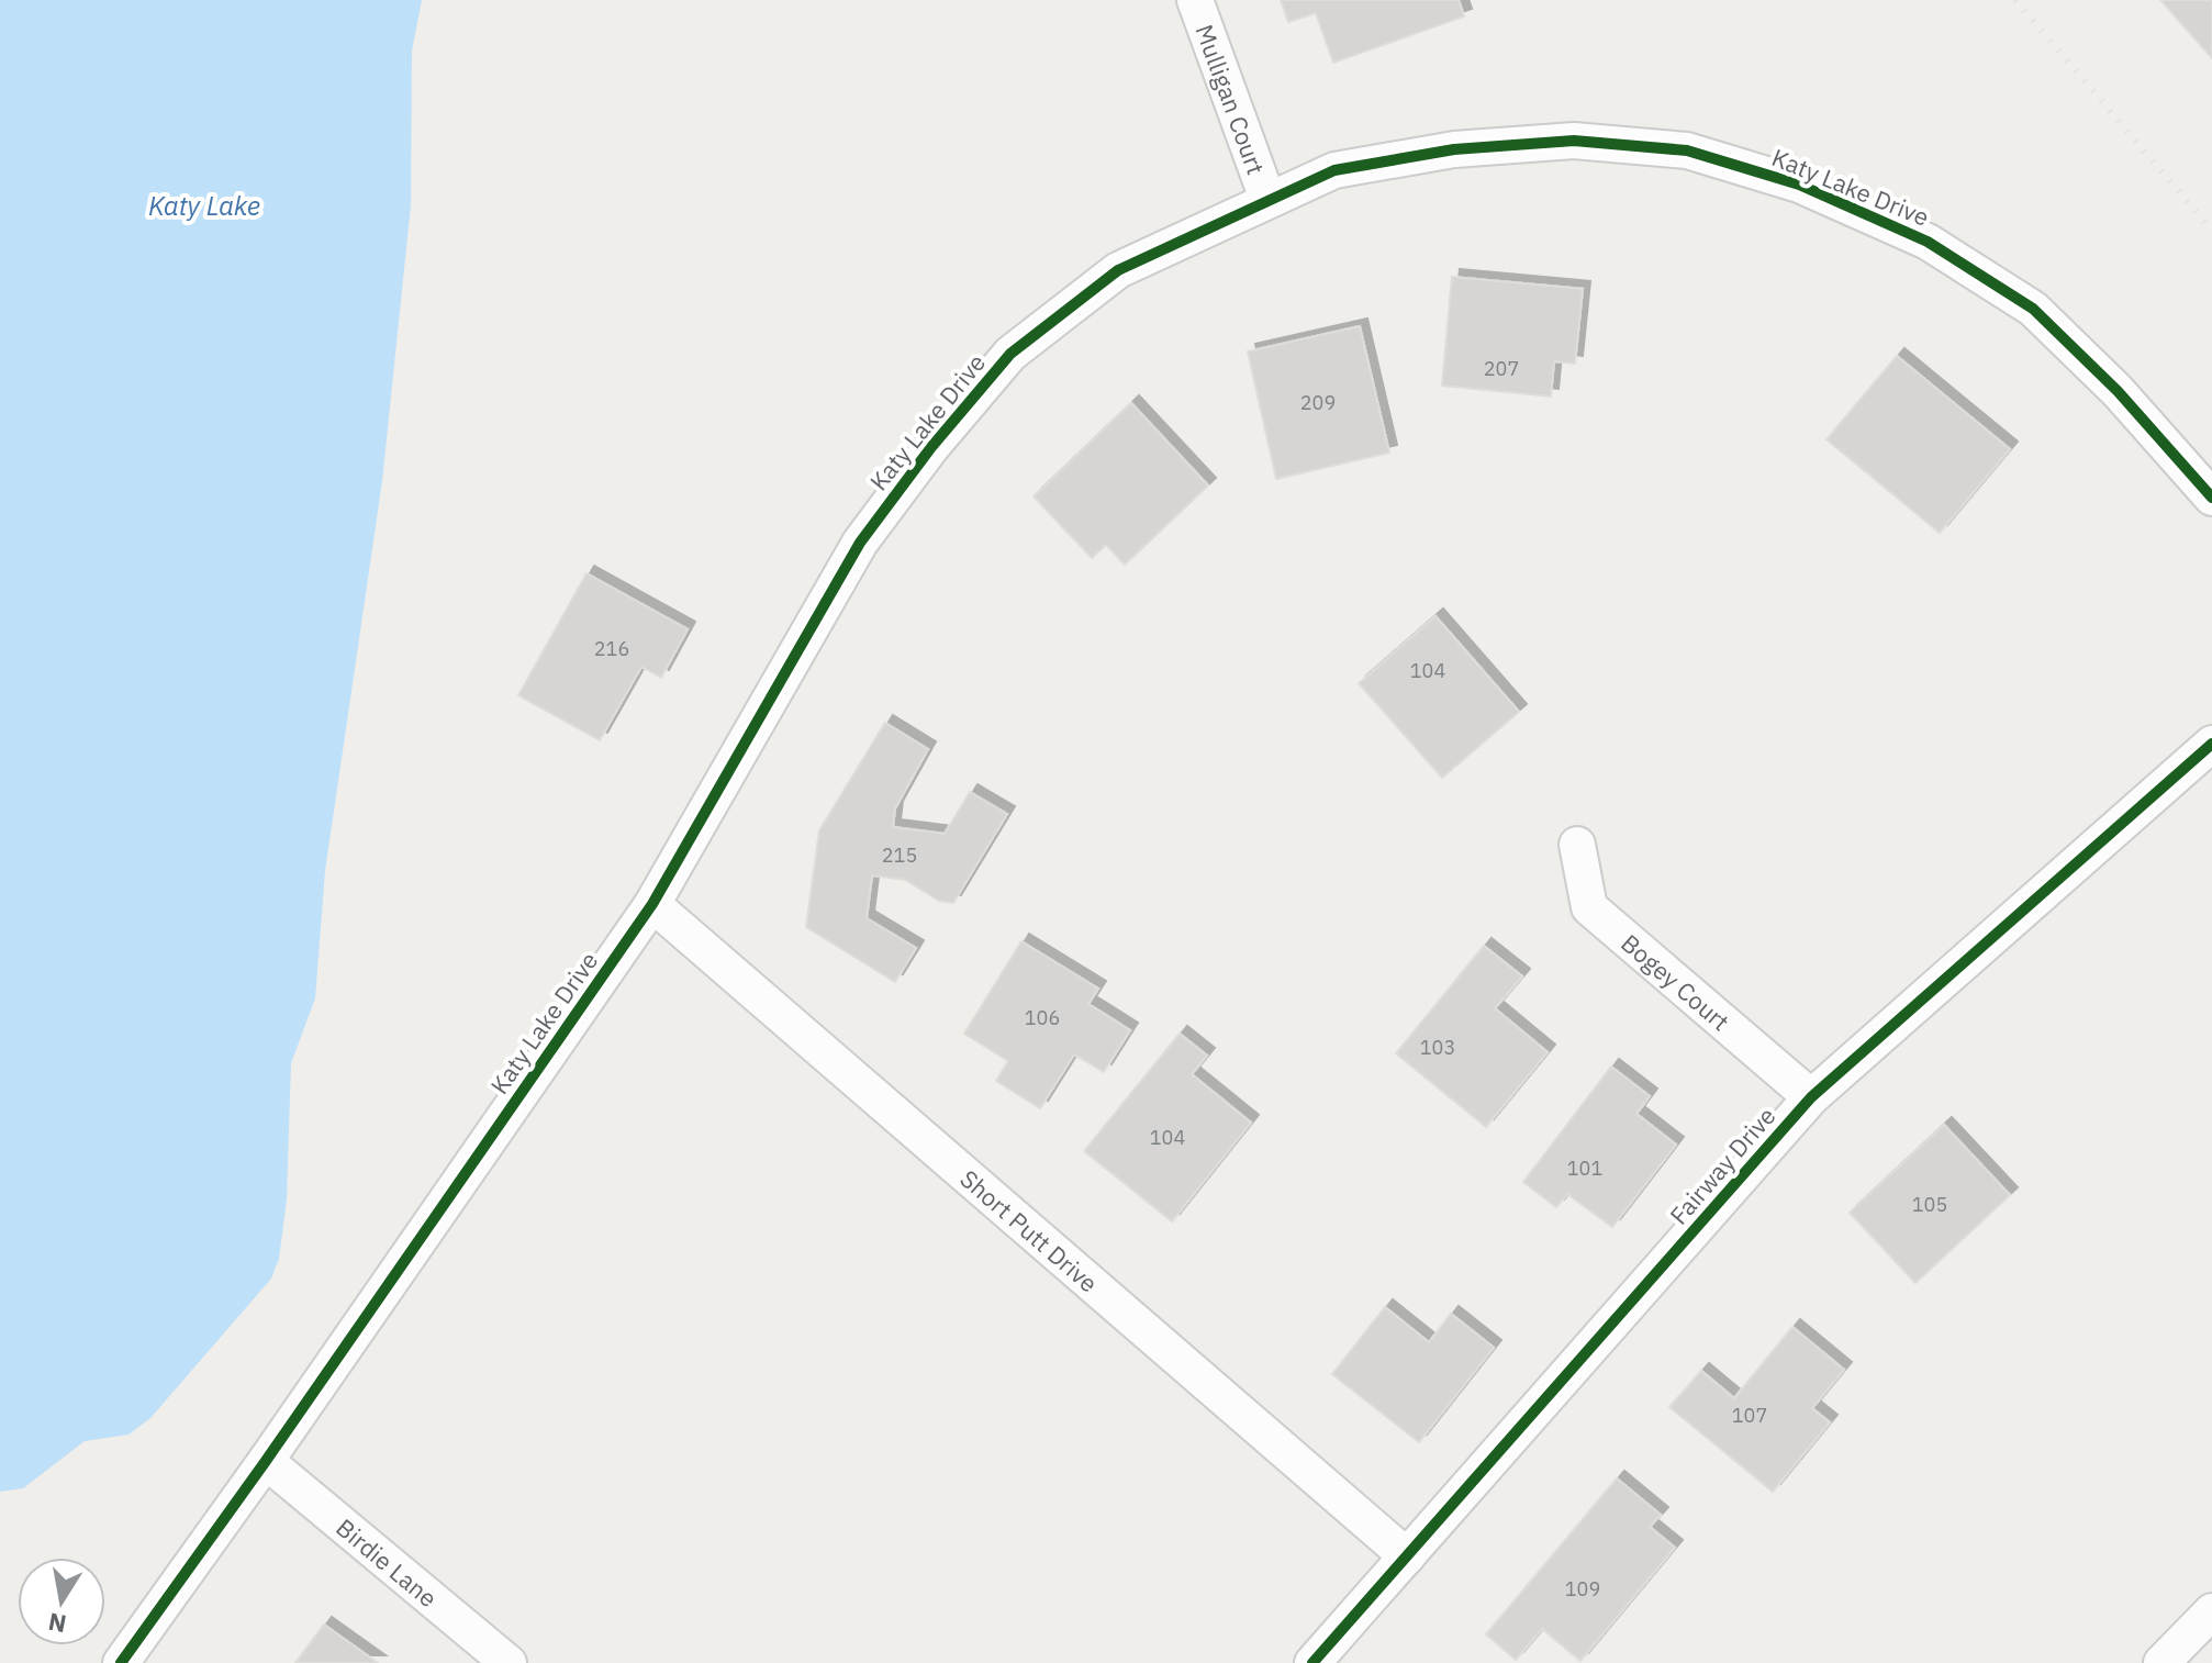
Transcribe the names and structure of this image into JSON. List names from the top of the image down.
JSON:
{
  "streets": {
    "street": [
      "Mulligan Court",
      "Katy Lake Drive",
      "Bogey Court",
      "Fairway Drive",
      "Short Putt Drive",
      "Birdie Lane"
    ]
  },
  "crossings": [
    ["Mulligan Court", "Katy Lake Drive"],
    ["Katy Lake Drive", "Short Putt Drive"],
    ["Katy Lake Drive", "Birdie Lane"],
    ["Bogey Court", "Fairway Drive"],
    ["Fairway Drive", "Short Putt Drive"]
  ],
  "water": ["Katy Lake"],
  "house_numbers": [
    "207",
    "209",
    "216",
    "104",
    "215",
    "106",
    "103",
    "104",
    "101",
    "105",
    "107",
    "109"
  ],
  "north": "bottom"
}
